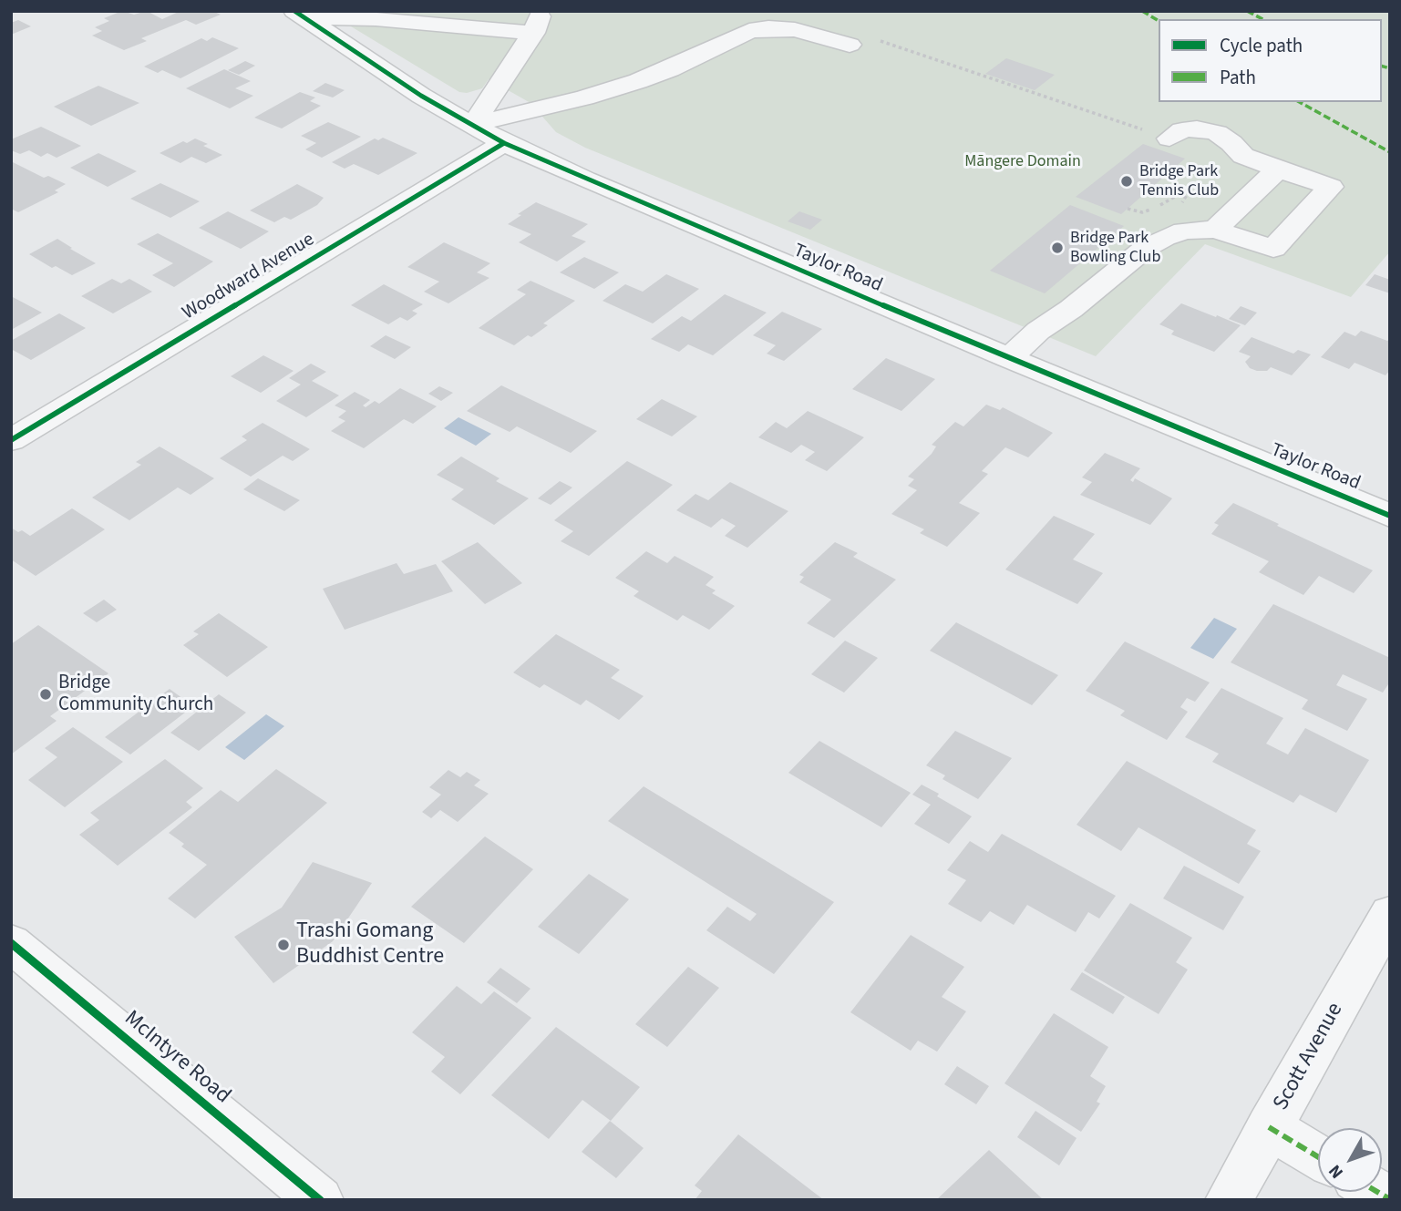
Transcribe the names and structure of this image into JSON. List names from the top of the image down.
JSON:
{
  "streets": {
    "street": [
      "Taylor Road",
      "Woodward Avenue",
      "Scott Avenue",
      "McIntyre Road"
    ]
  },
  "crossings": [
    ["Taylor Road", "Woodward Avenue"]
  ],
  "parks": ["Māngere Domain"],
  "places": [
    "Bridge Park Tennis Club",
    "Bridge Park Bowling Club",
    "Bridge Community Church",
    "Trashi Gomang Buddhist Centre"
  ],
  "legend": ["Cycle path", "Path"],
  "north": "bottom left"
}
